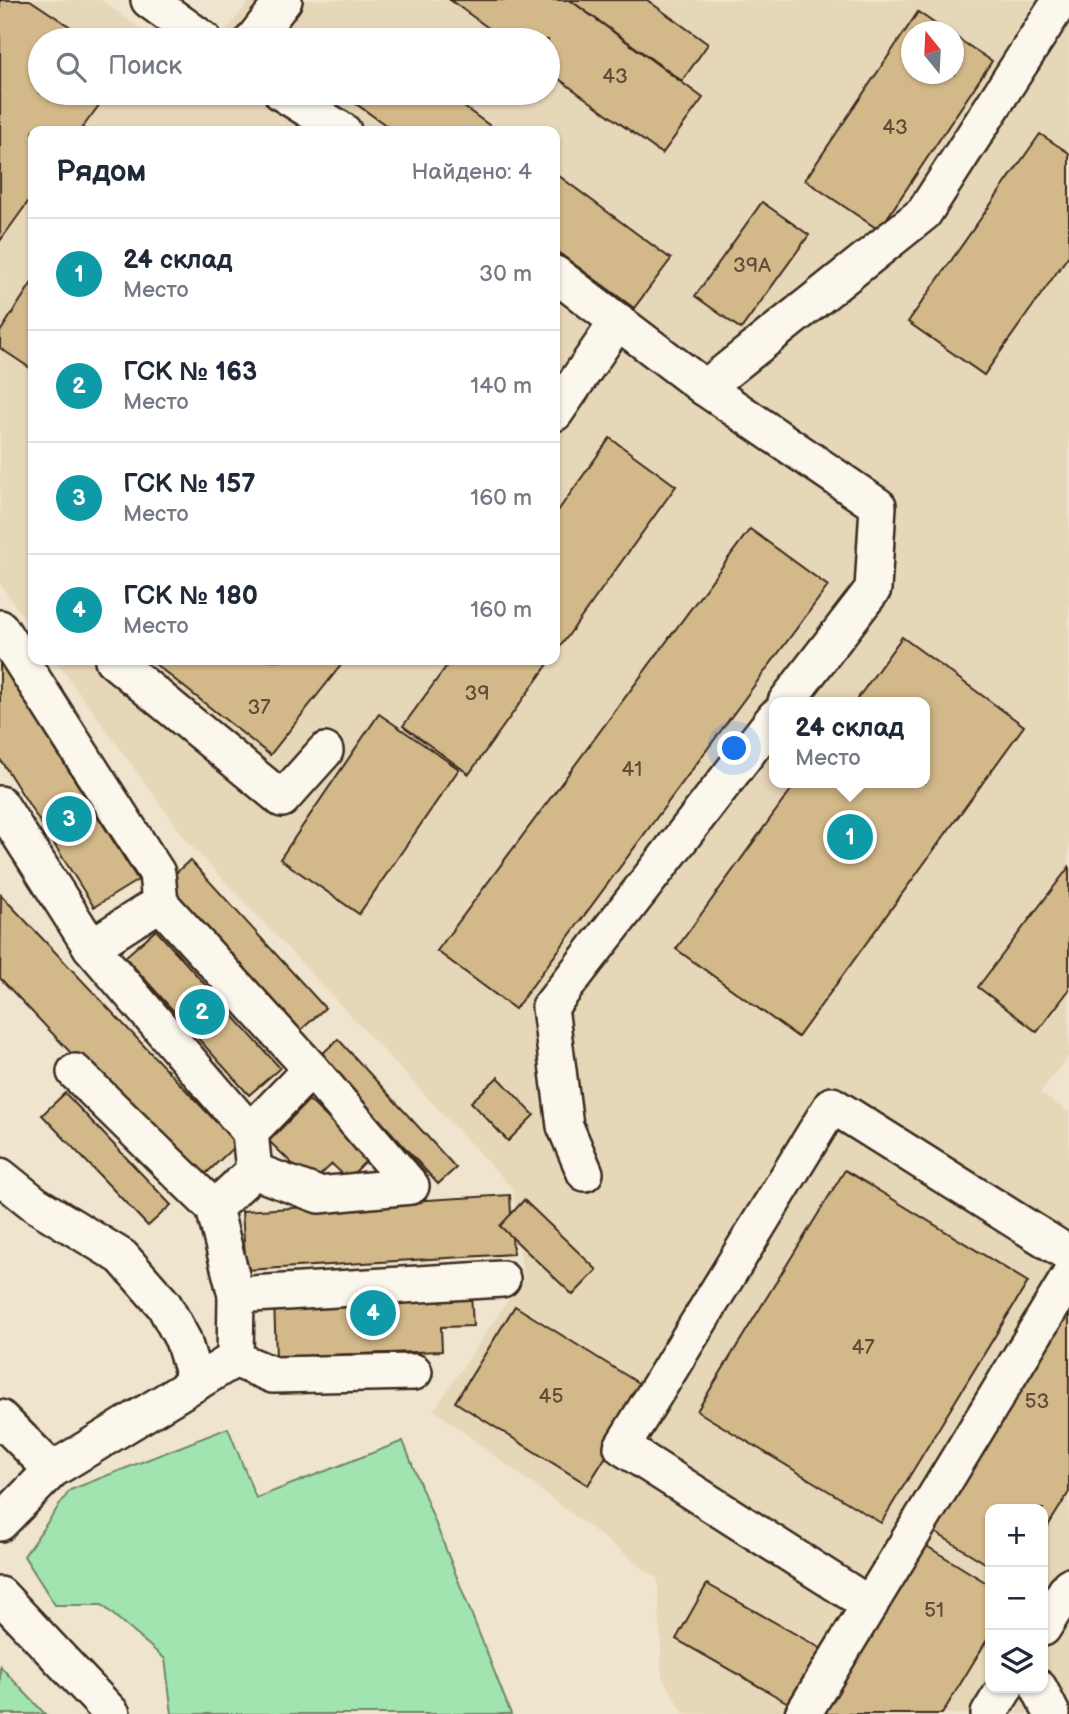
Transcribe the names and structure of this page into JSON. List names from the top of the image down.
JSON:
{
  "house_numbers": [
    "43",
    "43",
    "39А",
    "39",
    "37",
    "41",
    "47",
    "45",
    "53",
    "51"
  ],
  "north": "top",
  "page": {
    "search": "Поиск",
    "heading": ["Рядом", "Найдено: 4"],
    "list": [
      {
        "mark": "1",
        "name": "24 склад",
        "note": "Место",
        "value": "30 m"
      },
      {
        "mark": "2",
        "name": "ГСК № 163",
        "note": "Место",
        "value": "140 m"
      },
      {
        "mark": "3",
        "name": "ГСК № 157",
        "note": "Место",
        "value": "160 m"
      },
      {
        "mark": "4",
        "name": "ГСК № 180",
        "note": "Место",
        "value": "160 m"
      }
    ],
    "popup": ["24 склад", "Место"],
    "pins": [
      "3",
      "1",
      "2",
      "4"
    ],
    "map_buttons": ["+", "−"]
  }
}
